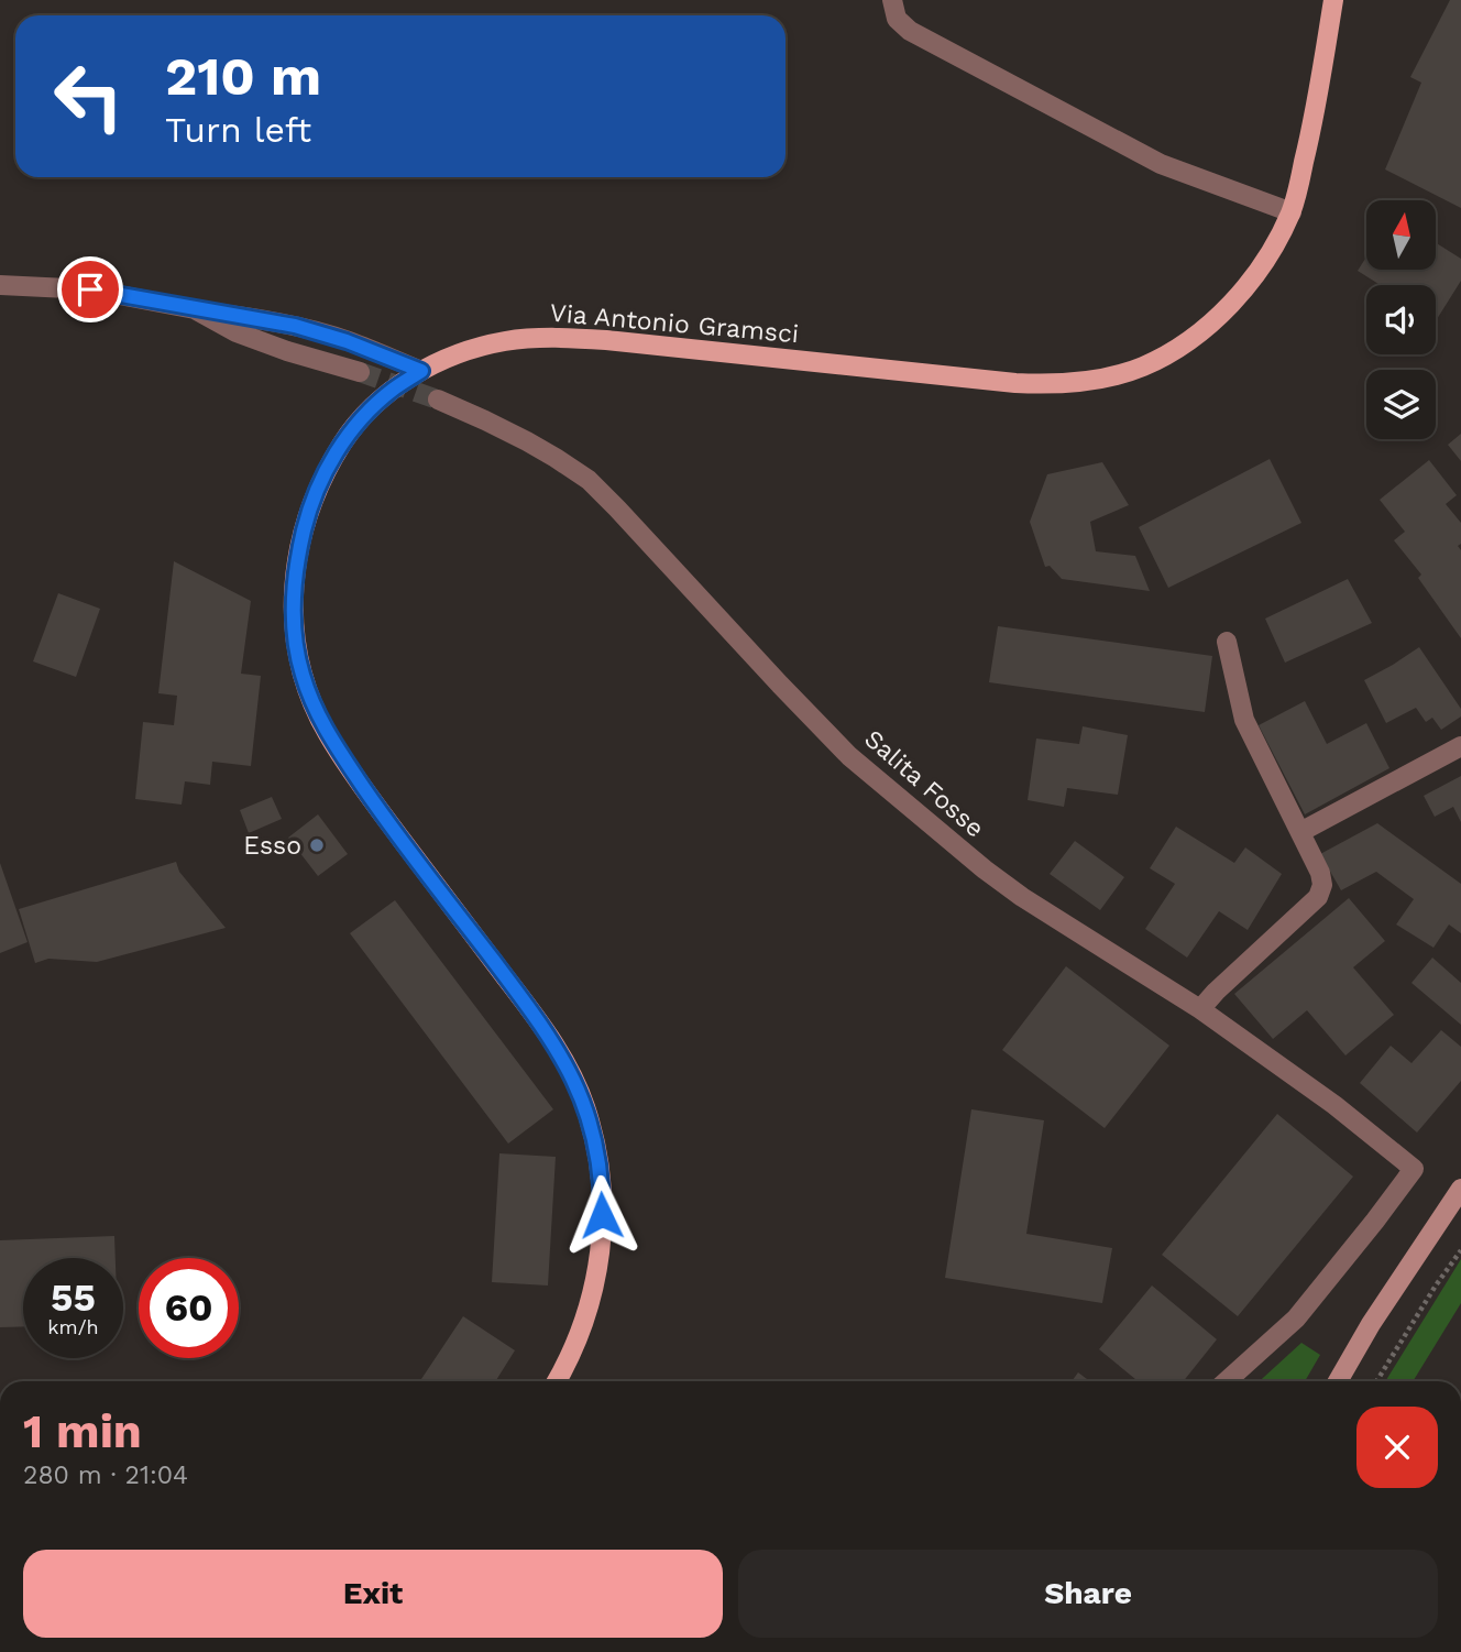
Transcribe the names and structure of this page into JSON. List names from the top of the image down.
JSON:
{
  "streets": {
    "main road": ["Via Antonio Gramsci"],
    "street": ["Salita Fosse"]
  },
  "places": ["Esso"],
  "north": "top",
  "page": {
    "turn": ["210 m", "Turn left"],
    "speed": "55 km/h",
    "limit": "60",
    "heading": ["1 min", "280 m · 21:04"],
    "buttons": ["Exit", "Share"]
  }
}
